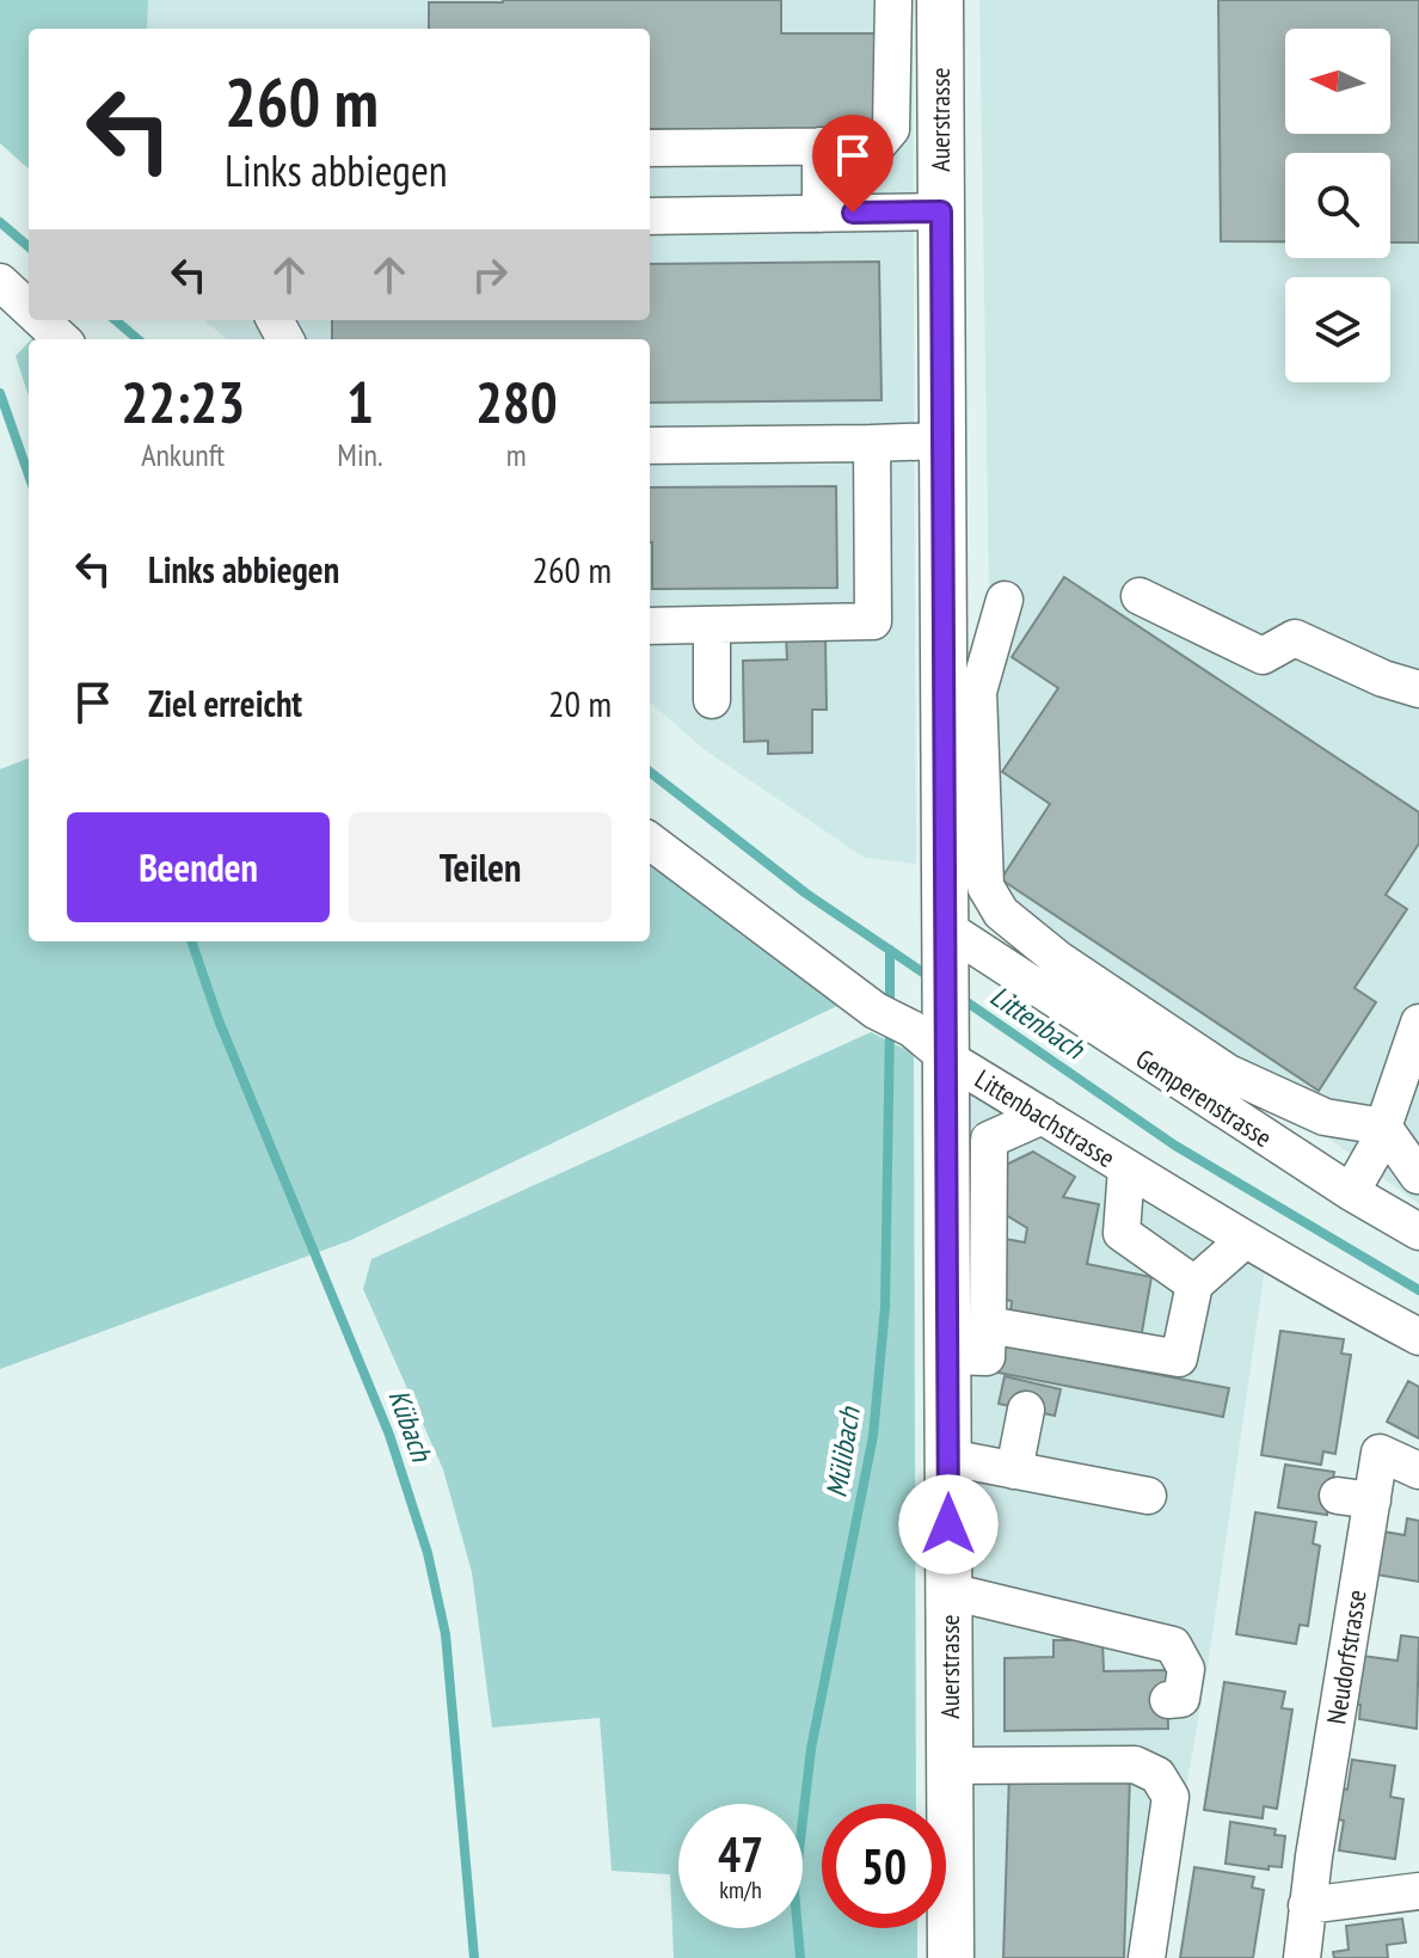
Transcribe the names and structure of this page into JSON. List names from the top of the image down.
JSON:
{
  "streets": {
    "main road": ["Auerstrasse"],
    "street": ["Gemperenstrasse", "Littenbachstrasse", "Neudorfstrasse"]
  },
  "crossings": [
    ["Auerstrasse", "Gemperenstrasse"],
    ["Auerstrasse", "Littenbachstrasse"]
  ],
  "water": ["Littenbach", "Kübach", "Mülibach"],
  "north": "left",
  "page": {
    "turn": ["260 m", "Links abbiegen"],
    "eta": [
      "22:23",
      "Ankunft",
      "1",
      "Min.",
      "280",
      "m"
    ],
    "list": [
      {
        "name": "Links abbiegen",
        "value": "260 m"
      },
      {
        "name": "Ziel erreicht",
        "value": "20 m"
      }
    ],
    "buttons": ["Beenden", "Teilen"],
    "speed": "47 km/h",
    "limit": "50"
  }
}
